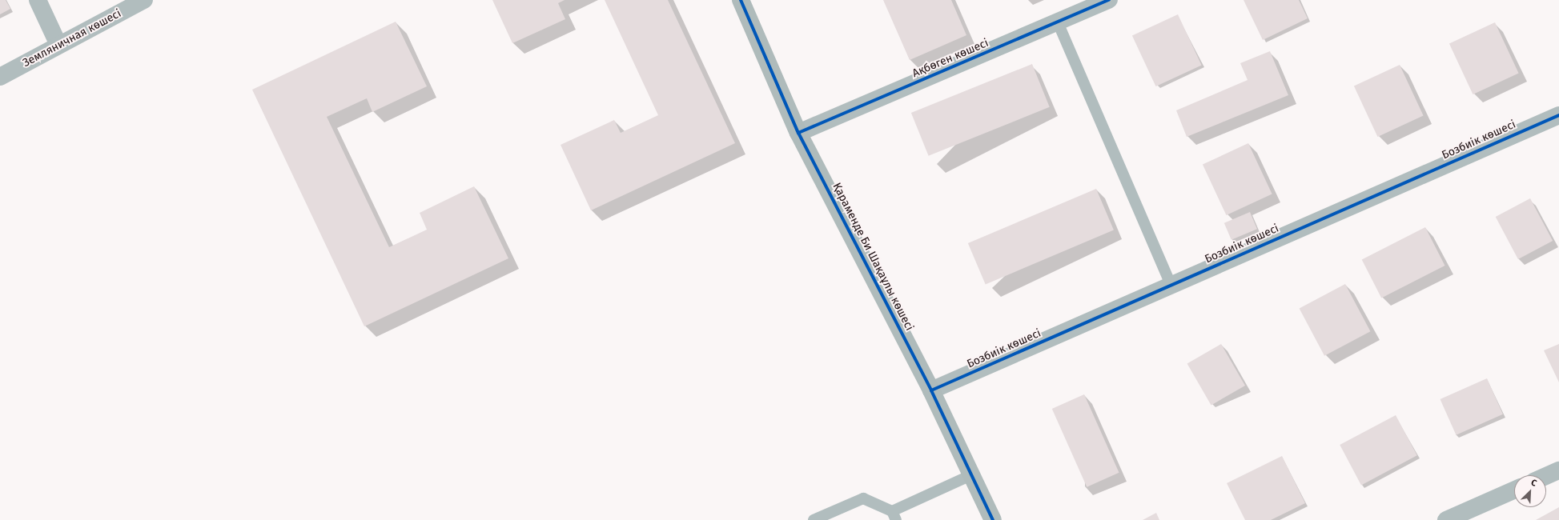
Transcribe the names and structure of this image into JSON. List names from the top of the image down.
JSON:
{
  "streets": {
    "street": [
      "Земляничная көшесі",
      "Ақбөген көшесі",
      "Бозбиік көшесі",
      "Қараменде Би Шақаұлы көшесі"
    ]
  },
  "crossings": [
    ["Ақбөген көшесі", "Қараменде Би Шақаұлы көшесі"],
    ["Бозбиік көшесі", "Қараменде Би Шақаұлы көшесі"]
  ],
  "north": "top right"
}
